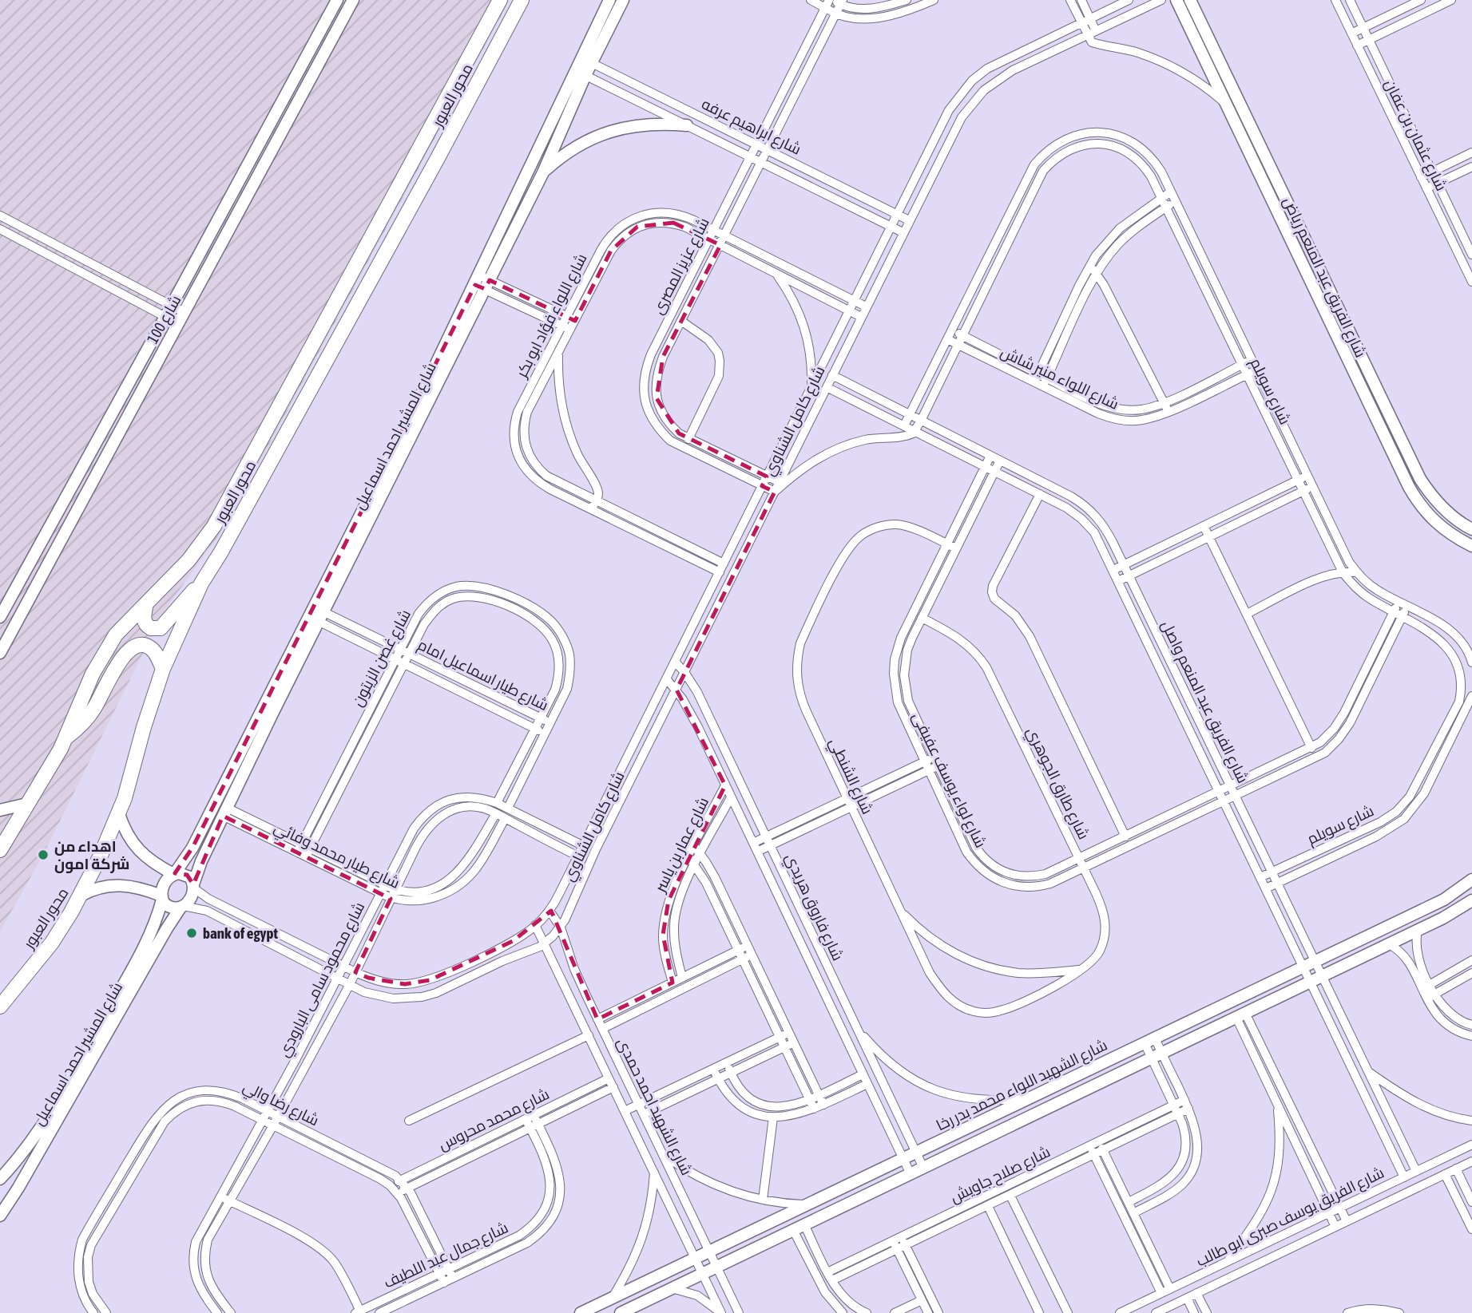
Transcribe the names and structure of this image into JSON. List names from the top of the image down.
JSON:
{
  "streets": {
    "highway": ["محور العبور"],
    "street": [
      "شارع ابراهيم عرفه",
      "شارع عثمان بن عفان",
      "شارع عزيز المصرى",
      "شارع الفريق عبد المنعم رياض",
      "شارع اللواء فؤاد ابو بكر",
      "شارع 100",
      "شارع اللواء منير شاش",
      "شارع سويلم",
      "شارع كامل الشناوي",
      "شارع المشير احمد اسماعيل",
      "شارع غصن الزيتون",
      "شارع طيار اسماعيل امام",
      "شارع الفريق عبد المنعم واصل",
      "شارع الشنطي",
      "شارع لواء يوسف عفيفى",
      "شارع طارق الجوهري",
      "شارع عمار بن ياسر",
      "شارع طيار محمد وفائي",
      "شارع فاروق هريدي",
      "شارع محمود سامى البارودي",
      "شارع الشهيد اللواء محمد بدر رخا",
      "شارع رضا والي",
      "شارع الشهيد احمد حمدى",
      "شارع محمد محروس",
      "شارع صلاح جاويش",
      "شارع الفريق يوسف صبرى ابو طالب",
      "شارع جمال عبد اللطيف"
    ]
  },
  "crossings": [
    ["شارع ابراهيم عرفه", "شارع عزيز المصرى"],
    ["شارع ابراهيم عرفه", "شارع كامل الشناوي"],
    ["شارع ابراهيم عرفه", "شارع المشير احمد اسماعيل"],
    ["شارع عزيز المصرى", "شارع اللواء فؤاد ابو بكر"],
    ["شارع عزيز المصرى", "شارع كامل الشناوي"],
    ["شارع اللواء فؤاد ابو بكر", "شارع كامل الشناوي"],
    ["شارع اللواء منير شاش", "شارع سويلم"],
    ["شارع سويلم", "شارع الفريق عبد المنعم واصل"],
    ["شارع سويلم", "شارع لواء يوسف عفيفى"],
    ["شارع كامل الشناوي", "شارع المشير احمد اسماعيل"],
    ["شارع كامل الشناوي", "شارع الفريق عبد المنعم واصل"],
    ["شارع كامل الشناوي", "شارع فاروق هريدي"],
    ["شارع كامل الشناوي", "شارع محمود سامى البارودي"],
    ["شارع كامل الشناوي", "شارع الشهيد احمد حمدى"],
    ["شارع المشير احمد اسماعيل", "شارع طيار اسماعيل امام"],
    ["شارع المشير احمد اسماعيل", "شارع طيار محمد وفائي"],
    ["شارع غصن الزيتون", "شارع طيار اسماعيل امام"],
    ["شارع غصن الزيتون", "شارع طيار محمد وفائي"],
    ["شارع غصن الزيتون", "شارع محمود سامى البارودي"],
    ["شارع الفريق عبد المنعم واصل", "شارع لواء يوسف عفيفى"],
    ["شارع الفريق عبد المنعم واصل", "شارع الشهيد اللواء محمد بدر رخا"],
    ["شارع الفريق عبد المنعم واصل", "شارع الفريق يوسف صبرى ابو طالب"],
    ["شارع الشنطي", "شارع لواء يوسف عفيفى"],
    ["شارع الشنطي", "شارع طارق الجوهري"],
    ["شارع لواء يوسف عفيفى", "شارع طارق الجوهري"],
    ["شارع عمار بن ياسر", "شارع فاروق هريدي"],
    ["شارع طيار محمد وفائي", "شارع محمود سامى البارودي"],
    ["شارع فاروق هريدي", "شارع الشهيد اللواء محمد بدر رخا"],
    ["شارع محمود سامى البارودي", "شارع رضا والي"],
    ["شارع الشهيد اللواء محمد بدر رخا", "شارع الشهيد احمد حمدى"],
    ["شارع رضا والي", "شارع محمد محروس"],
    ["شارع رضا والي", "شارع جمال عبد اللطيف"],
    ["شارع الشهيد احمد حمدى", "شارع محمد محروس"],
    ["شارع محمد محروس", "شارع جمال عبد اللطيف"]
  ],
  "places": ["اهداء من شركة امون", "bank of egypt"]
}
